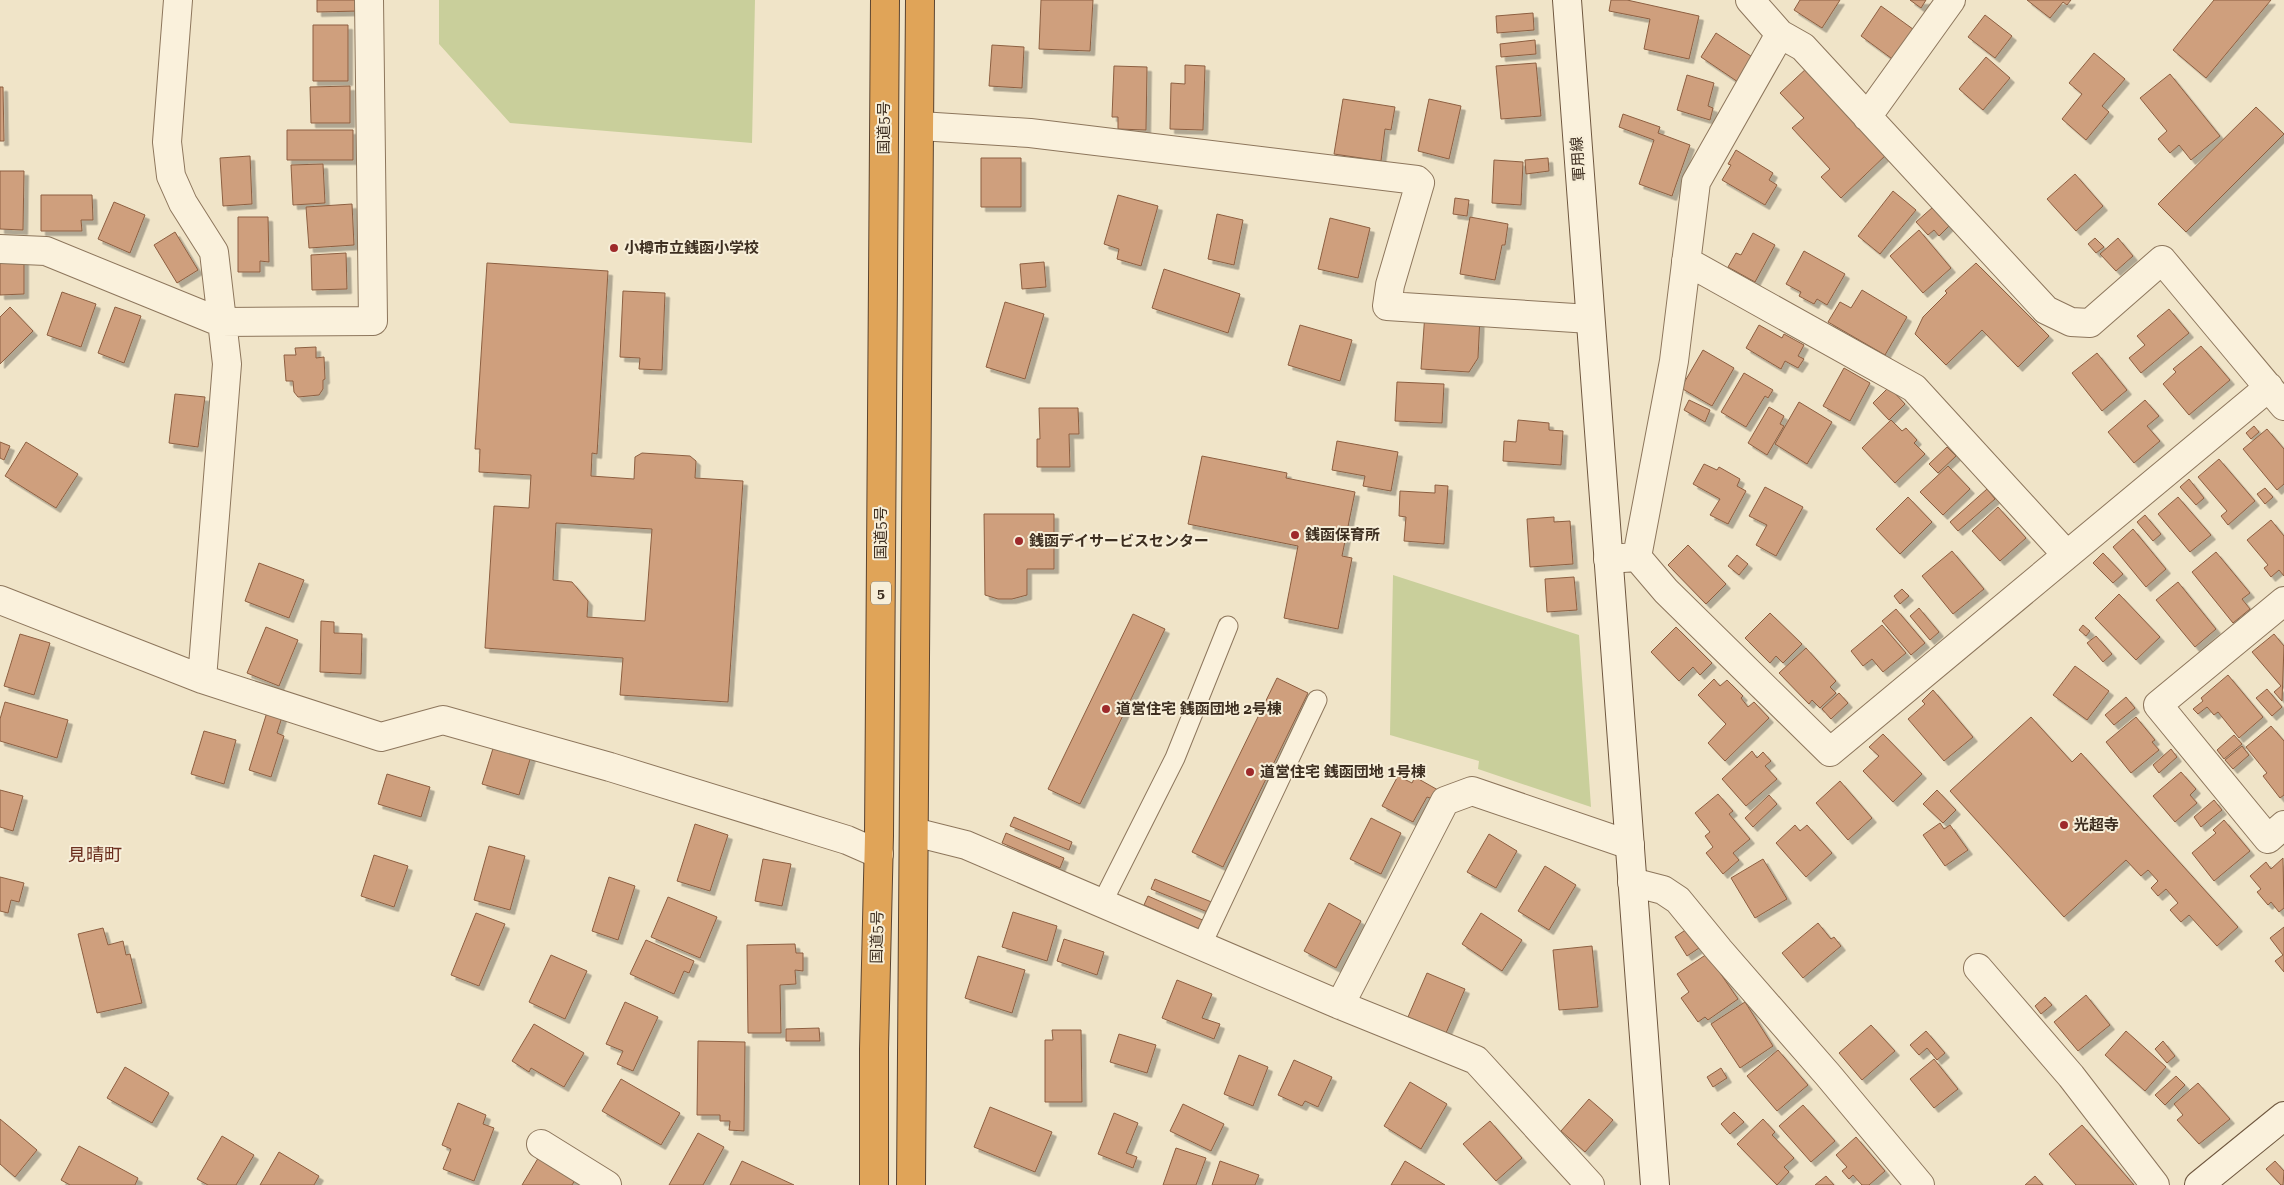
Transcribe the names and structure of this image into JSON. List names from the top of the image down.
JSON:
{
  "streets": {
    "highway": ["国道5号", "5"],
    "street": ["軍用線"]
  },
  "districts": ["見晴町"],
  "places": [
    "小樽市立銭函小学校",
    "銭函保育所",
    "銭函デイサービスセンター",
    "道営住宅 銭函団地 2号棟",
    "道営住宅 銭函団地 1号棟",
    "光超寺"
  ]
}
